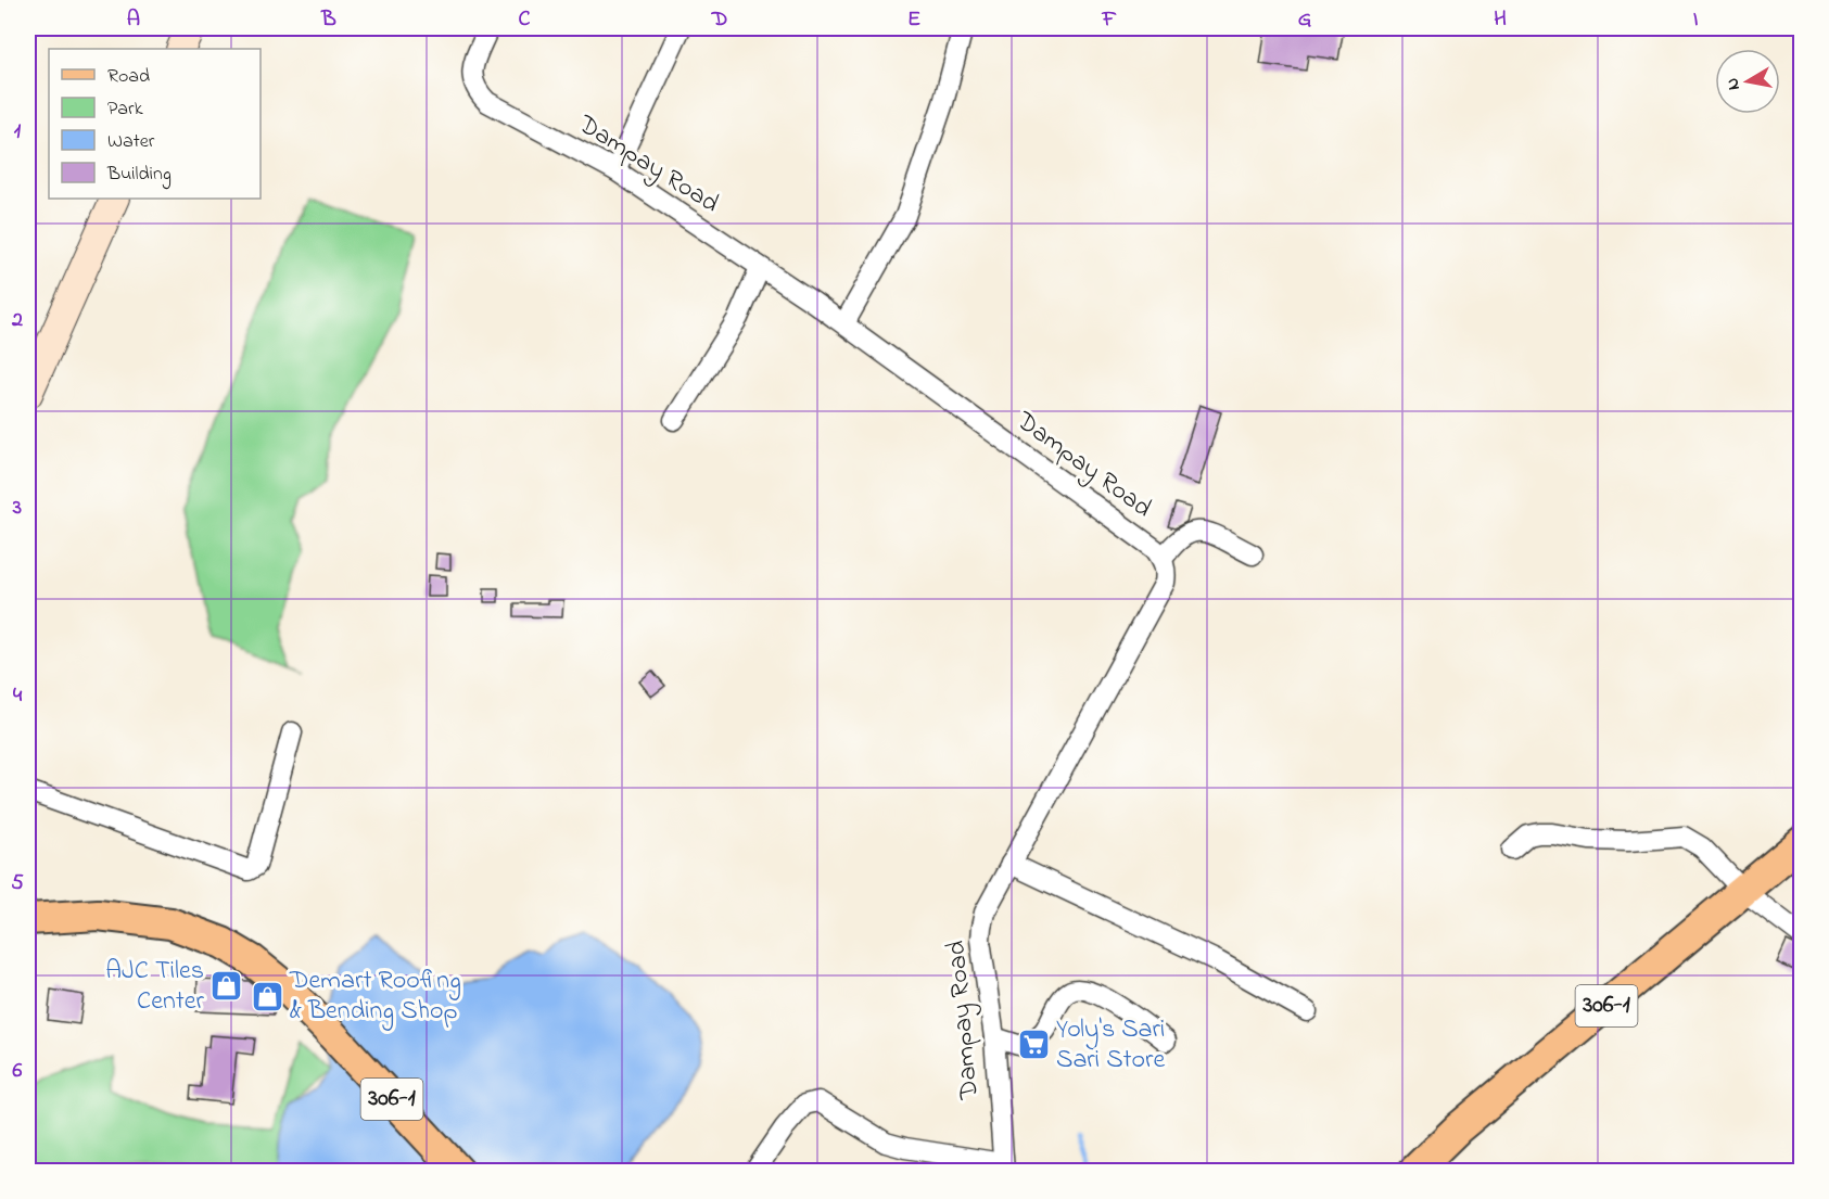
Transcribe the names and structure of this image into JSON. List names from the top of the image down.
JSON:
{
  "streets": {
    "main road": ["306-1"],
    "street": ["Dampay Road"]
  },
  "places": {
    "shop": ["AJC Tiles Center", "Demart Roofing & Bending Shop"],
    "supermarket": ["Yoly's Sari Sari Store"]
  },
  "legend": [
    "Road",
    "Park",
    "Water",
    "Building"
  ],
  "north": "left",
  "grid": {
    "columns": [
      "A",
      "B",
      "C",
      "D",
      "E",
      "F",
      "G",
      "H",
      "I"
    ],
    "rows": [
      "1",
      "2",
      "3",
      "4",
      "5",
      "6"
    ]
  }
}
